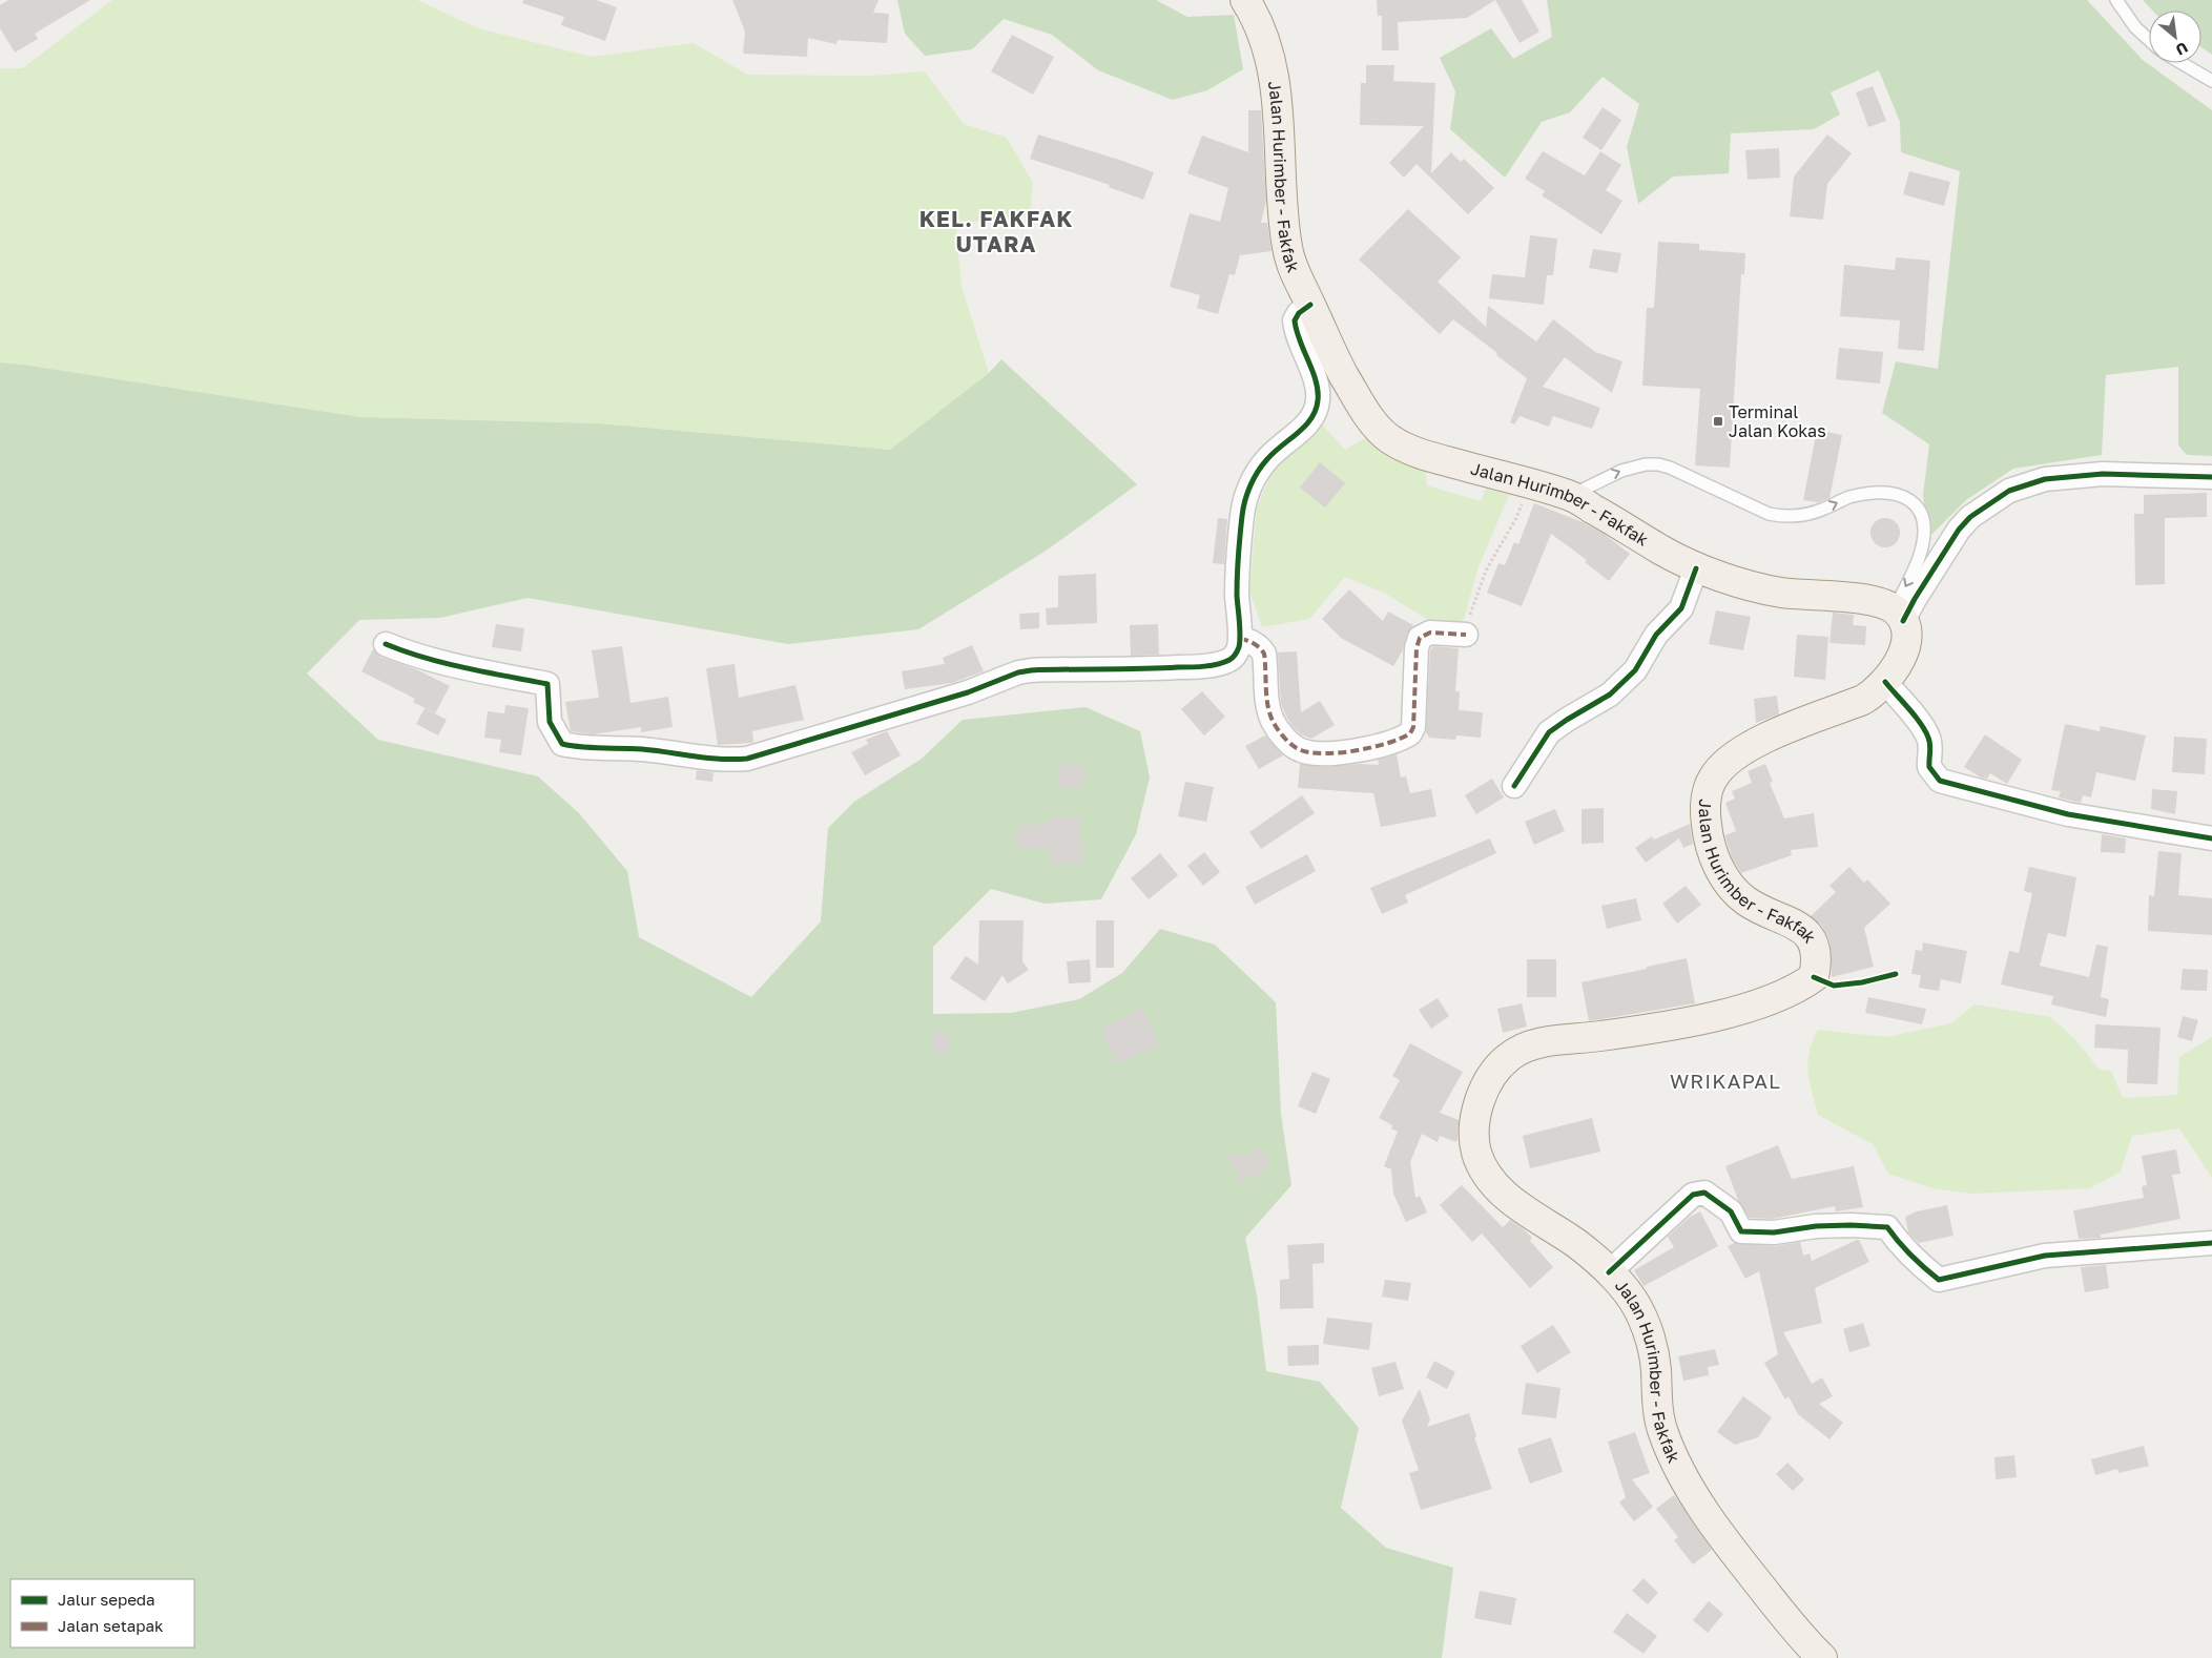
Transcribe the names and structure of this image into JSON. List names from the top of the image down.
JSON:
{
  "streets": {
    "main road": ["Jalan Hurimber - Fakfak"]
  },
  "districts": ["KEL. FAKFAK UTARA", "WRIKAPAL"],
  "places": {
    "transit": ["Terminal Jalan Kokas"]
  },
  "legend": ["Jalur sepeda", "Jalan setapak"],
  "north": "bottom right"
}
